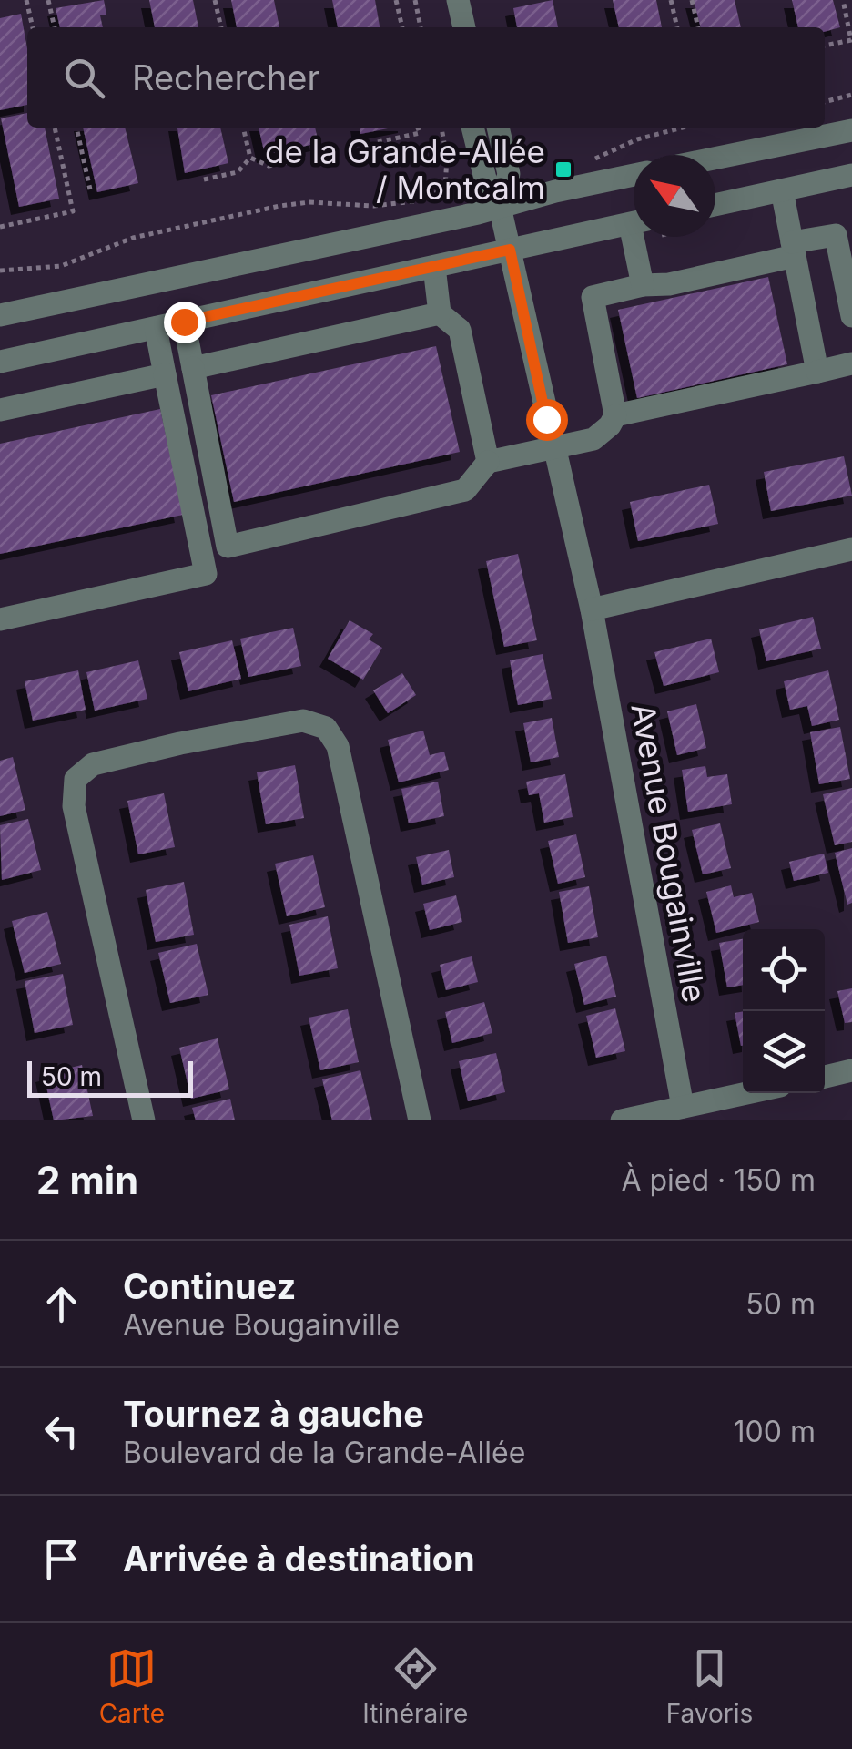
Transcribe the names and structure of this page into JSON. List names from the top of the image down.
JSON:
{
  "streets": {
    "street": ["Avenue Bougainville"]
  },
  "places": {
    "transit": ["de la Grande-Allée / Montcalm"]
  },
  "scale_bar": "50 m",
  "north": "top left",
  "page": {
    "search": "Rechercher",
    "scale": "50 m",
    "heading": ["2 min", "À pied · 150 m"],
    "list": [
      ["Continuez", "Avenue Bougainville", "50 m"],
      ["Tournez à gauche", "Boulevard de la Grande-Allée", "100 m"],
      "Arrivée à destination"
    ],
    "nav": ["Carte", "Itinéraire", "Favoris"]
  }
}
